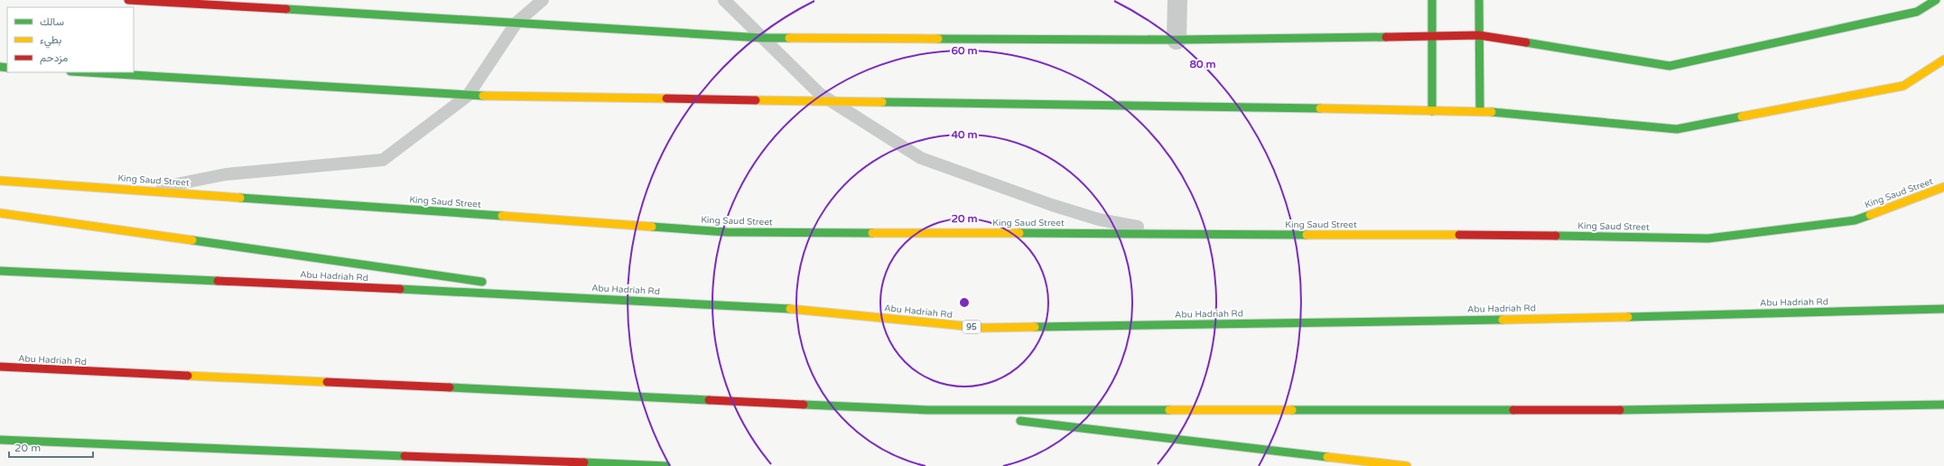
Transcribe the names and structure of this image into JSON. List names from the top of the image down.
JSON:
{
  "streets": {
    "main road": ["King Saud Street", "Abu Hadriah Rd", "95"]
  },
  "legend": ["سالك", "بطيء", "مزدحم"],
  "scale_bar": "20 m",
  "rings": [
    "60 m",
    "80 m",
    "40 m",
    "20 m"
  ]
}
